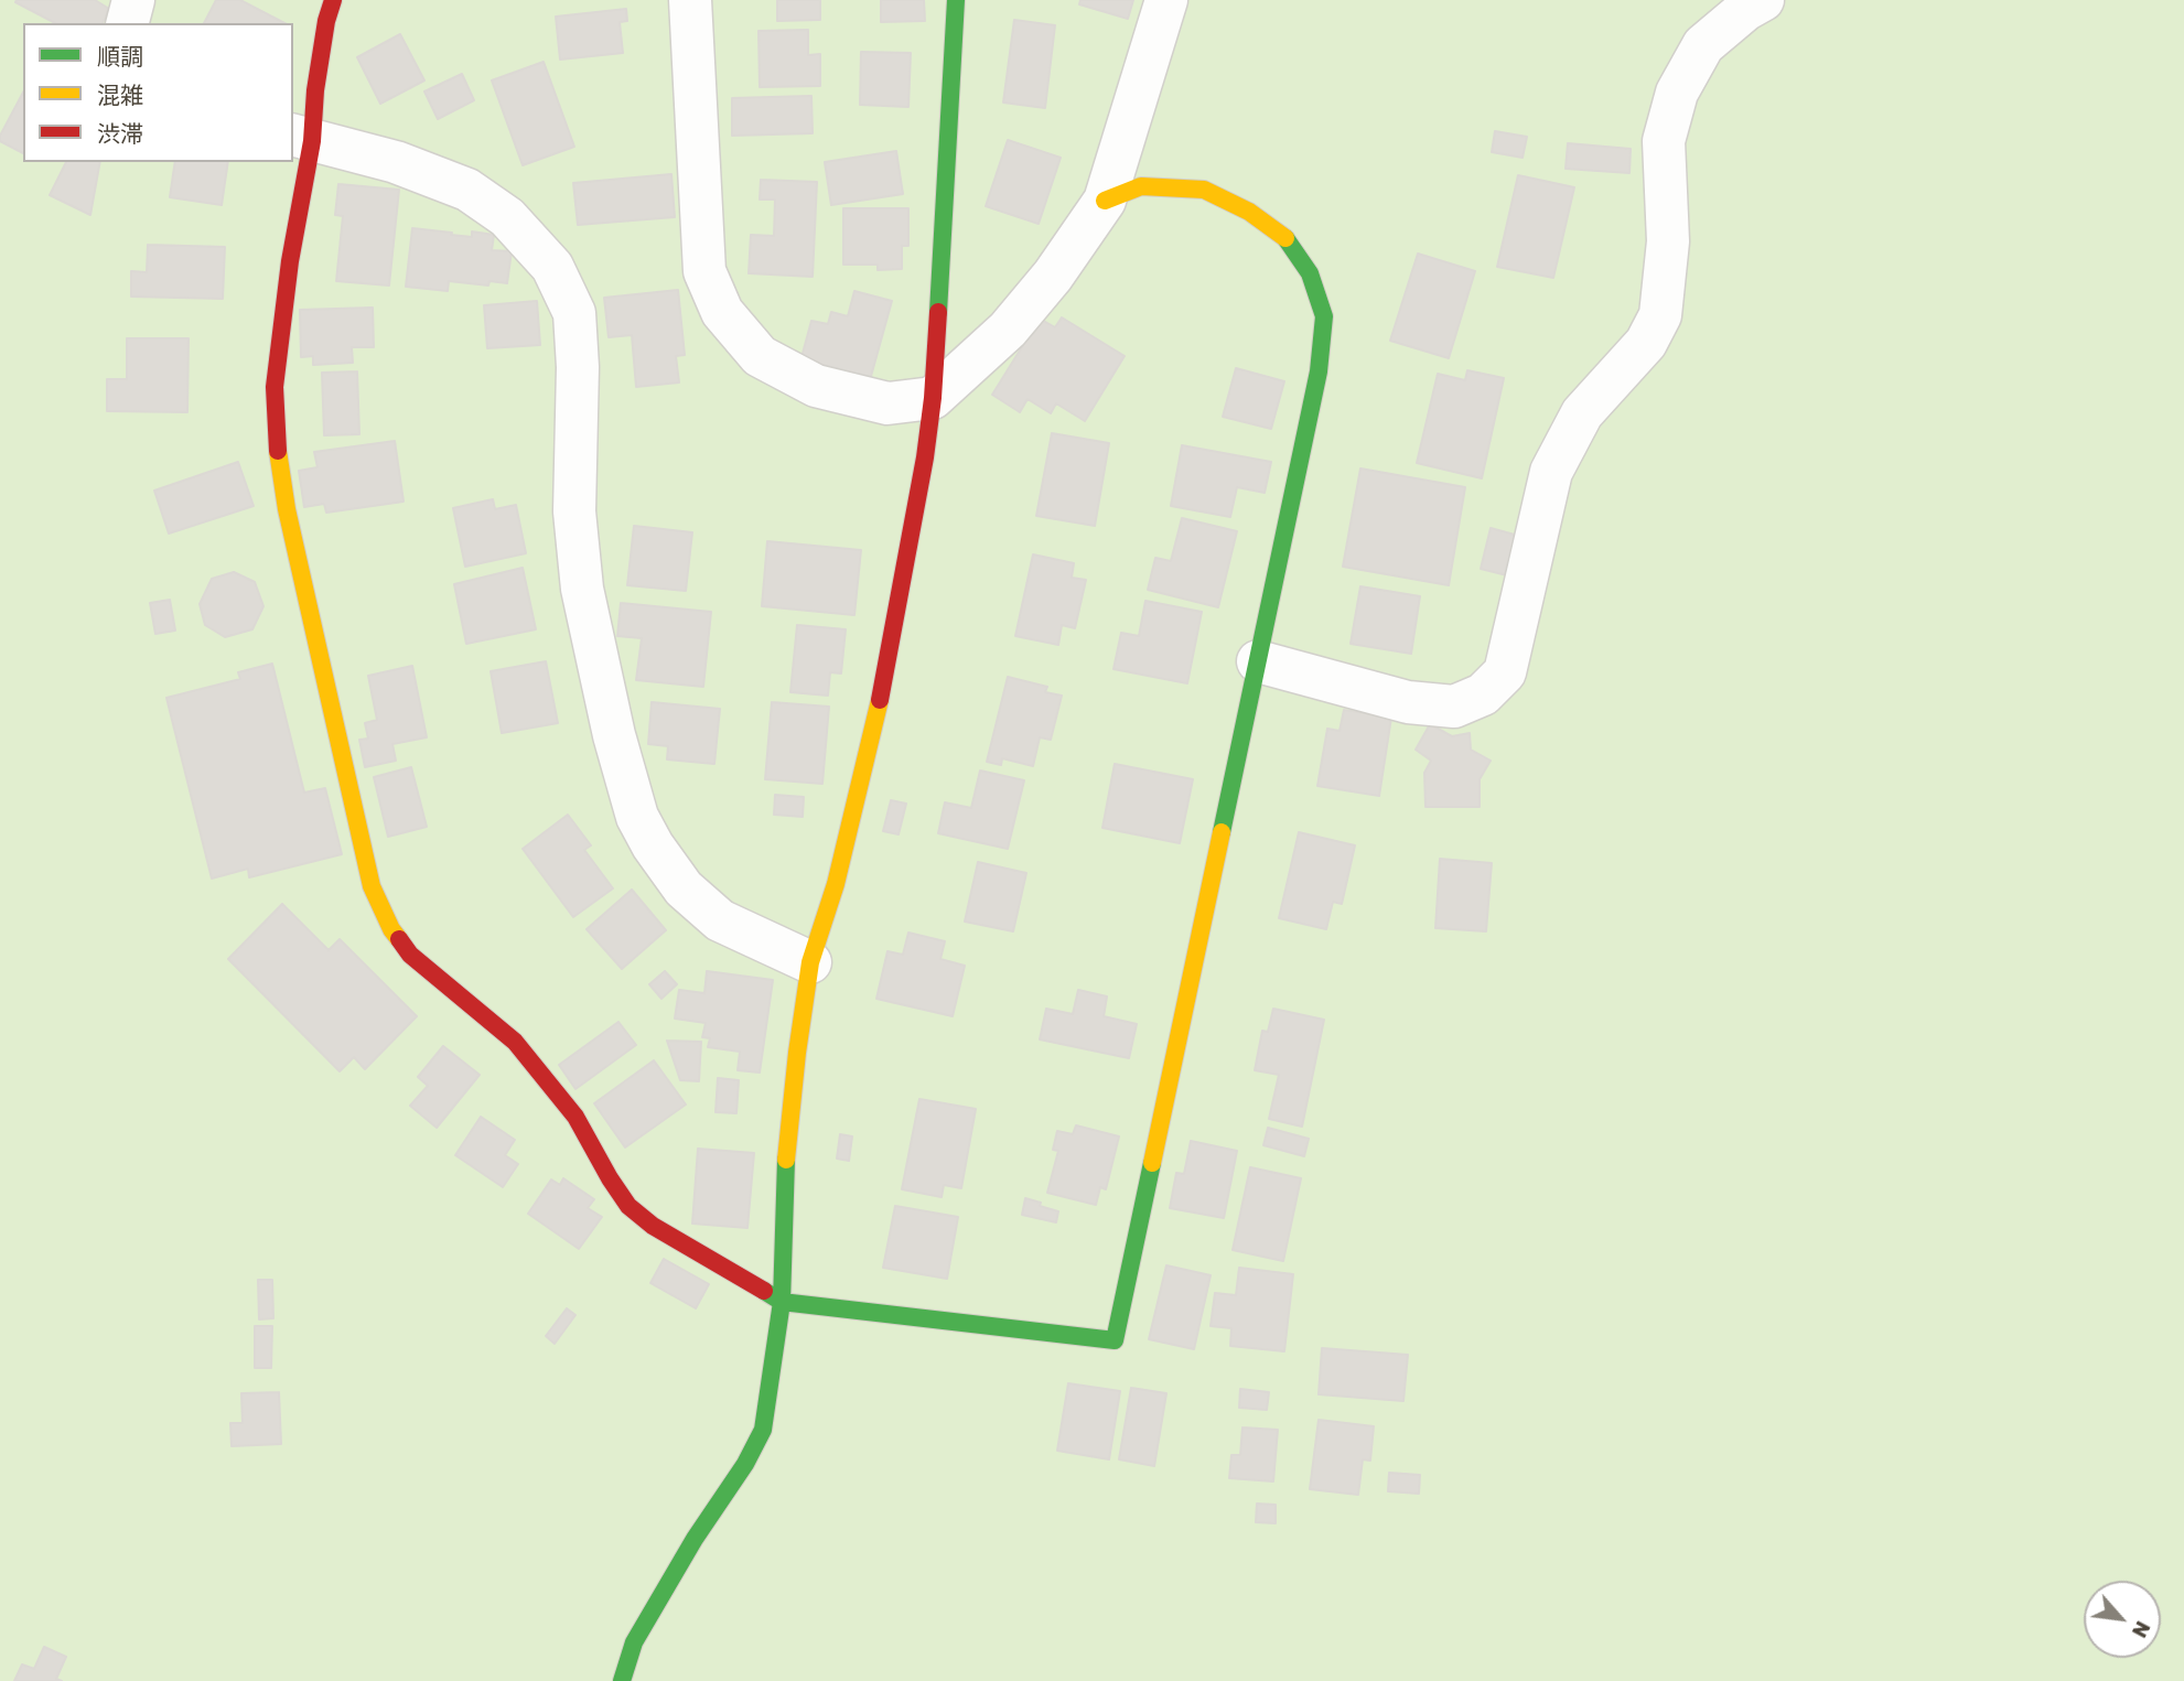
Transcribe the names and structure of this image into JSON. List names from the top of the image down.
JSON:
{
  "legend": ["順調", "混雑", "渋滞"],
  "north": "bottom right"
}
